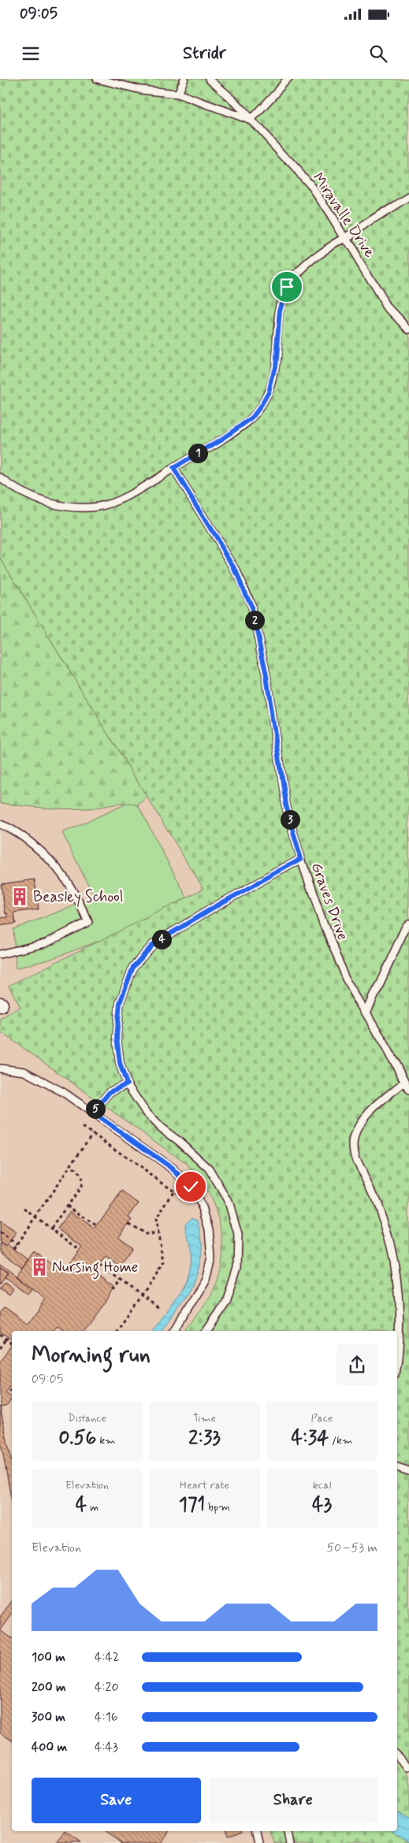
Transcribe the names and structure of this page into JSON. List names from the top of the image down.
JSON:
{
  "streets": {
    "lane": ["Miravalle Drive", "Graves Drive"]
  },
  "places": {
    "building": ["Beasley School", "Nursing Home"]
  },
  "page": {
    "status": "09:05",
    "header": "Stridr",
    "pins": [
      "1",
      "2",
      "3",
      "4",
      "5"
    ],
    "heading": ["Morning run", "09:05"],
    "stats": [
      ["Distance", "0.56 km"],
      ["Time", "2:33"],
      ["Pace", "4:34 /km"],
      ["Elevation", "4 m"],
      ["Heart rate", "171 bpm"],
      ["kcal", "43"]
    ],
    "chart": ["Elevation", "50–53 m"],
    "list": [
      {
        "name": "100 m",
        "note": "4:42"
      },
      {
        "name": "200 m",
        "note": "4:20"
      },
      {
        "name": "300 m",
        "note": "4:16"
      },
      {
        "name": "400 m",
        "note": "4:43"
      }
    ],
    "buttons": ["Save", "Share"]
  }
}
